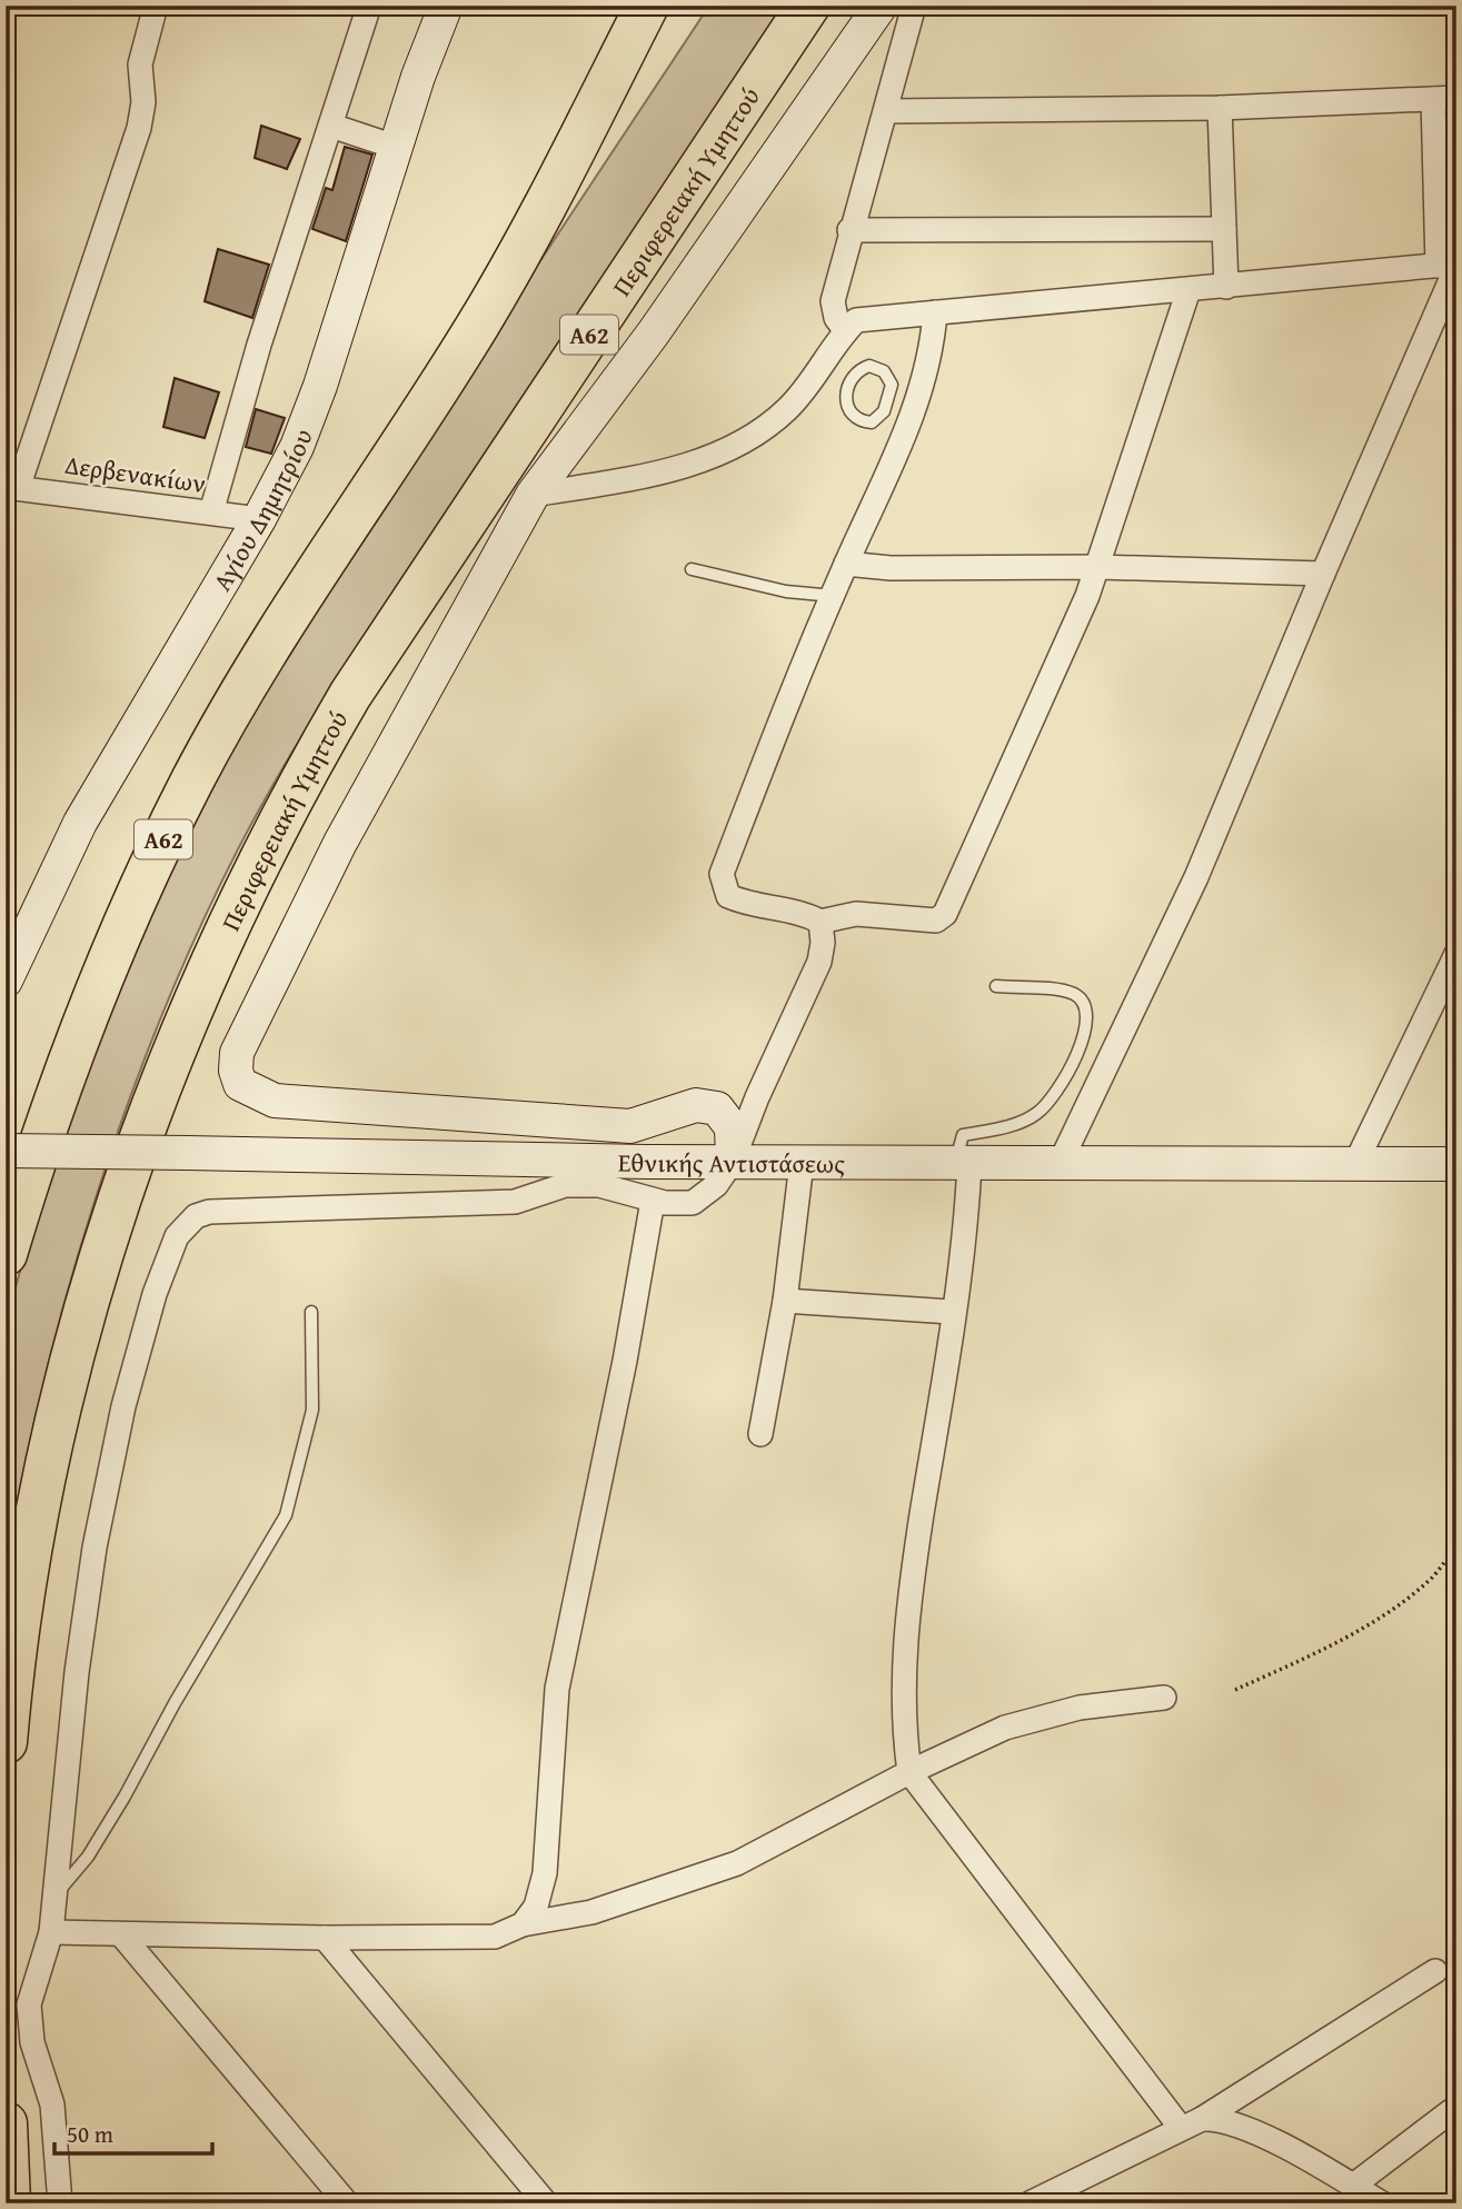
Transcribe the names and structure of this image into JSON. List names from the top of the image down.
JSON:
{
  "streets": {
    "highway": ["Περιφερειακή Υμηττού", "Α62"],
    "street": ["Δερβενακίων", "Αγίου Δημητρίου", "Εθνικής Αντιστάσεως"]
  },
  "crossings": [
    ["Δερβενακίων", "Αγίου Δημητρίου"]
  ],
  "scale_bar": "50 m"
}
